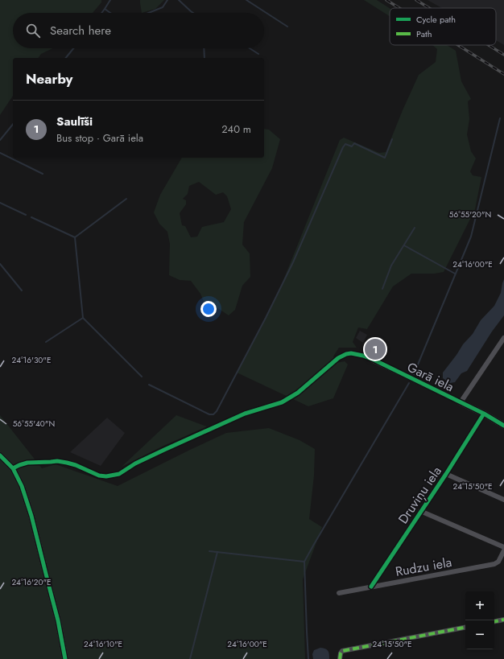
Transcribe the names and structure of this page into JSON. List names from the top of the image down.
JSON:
{
  "streets": {
    "street": ["Garā iela", "Druviņu iela", "Rudzu iela"]
  },
  "crossings": [
    ["Garā iela", "Druviņu iela"],
    ["Druviņu iela", "Rudzu iela"]
  ],
  "legend": ["Cycle path", "Path"],
  "page": {
    "search": "Search here",
    "heading": "Nearby",
    "list": [
      {
        "mark": "1",
        "name": "Saulīši",
        "note": "Bus stop · Garā iela",
        "value": "240 m"
      }
    ],
    "pins": "1",
    "map_buttons": ["+", "−"]
  },
  "coordinates": [
    "56°55'20\"N",
    "24°16'00\"E",
    "24°16'30\"E",
    "56°55'40\"N",
    "24°15'50\"E",
    "24°16'20\"E",
    "24°16'10\"E"
  ]
}
